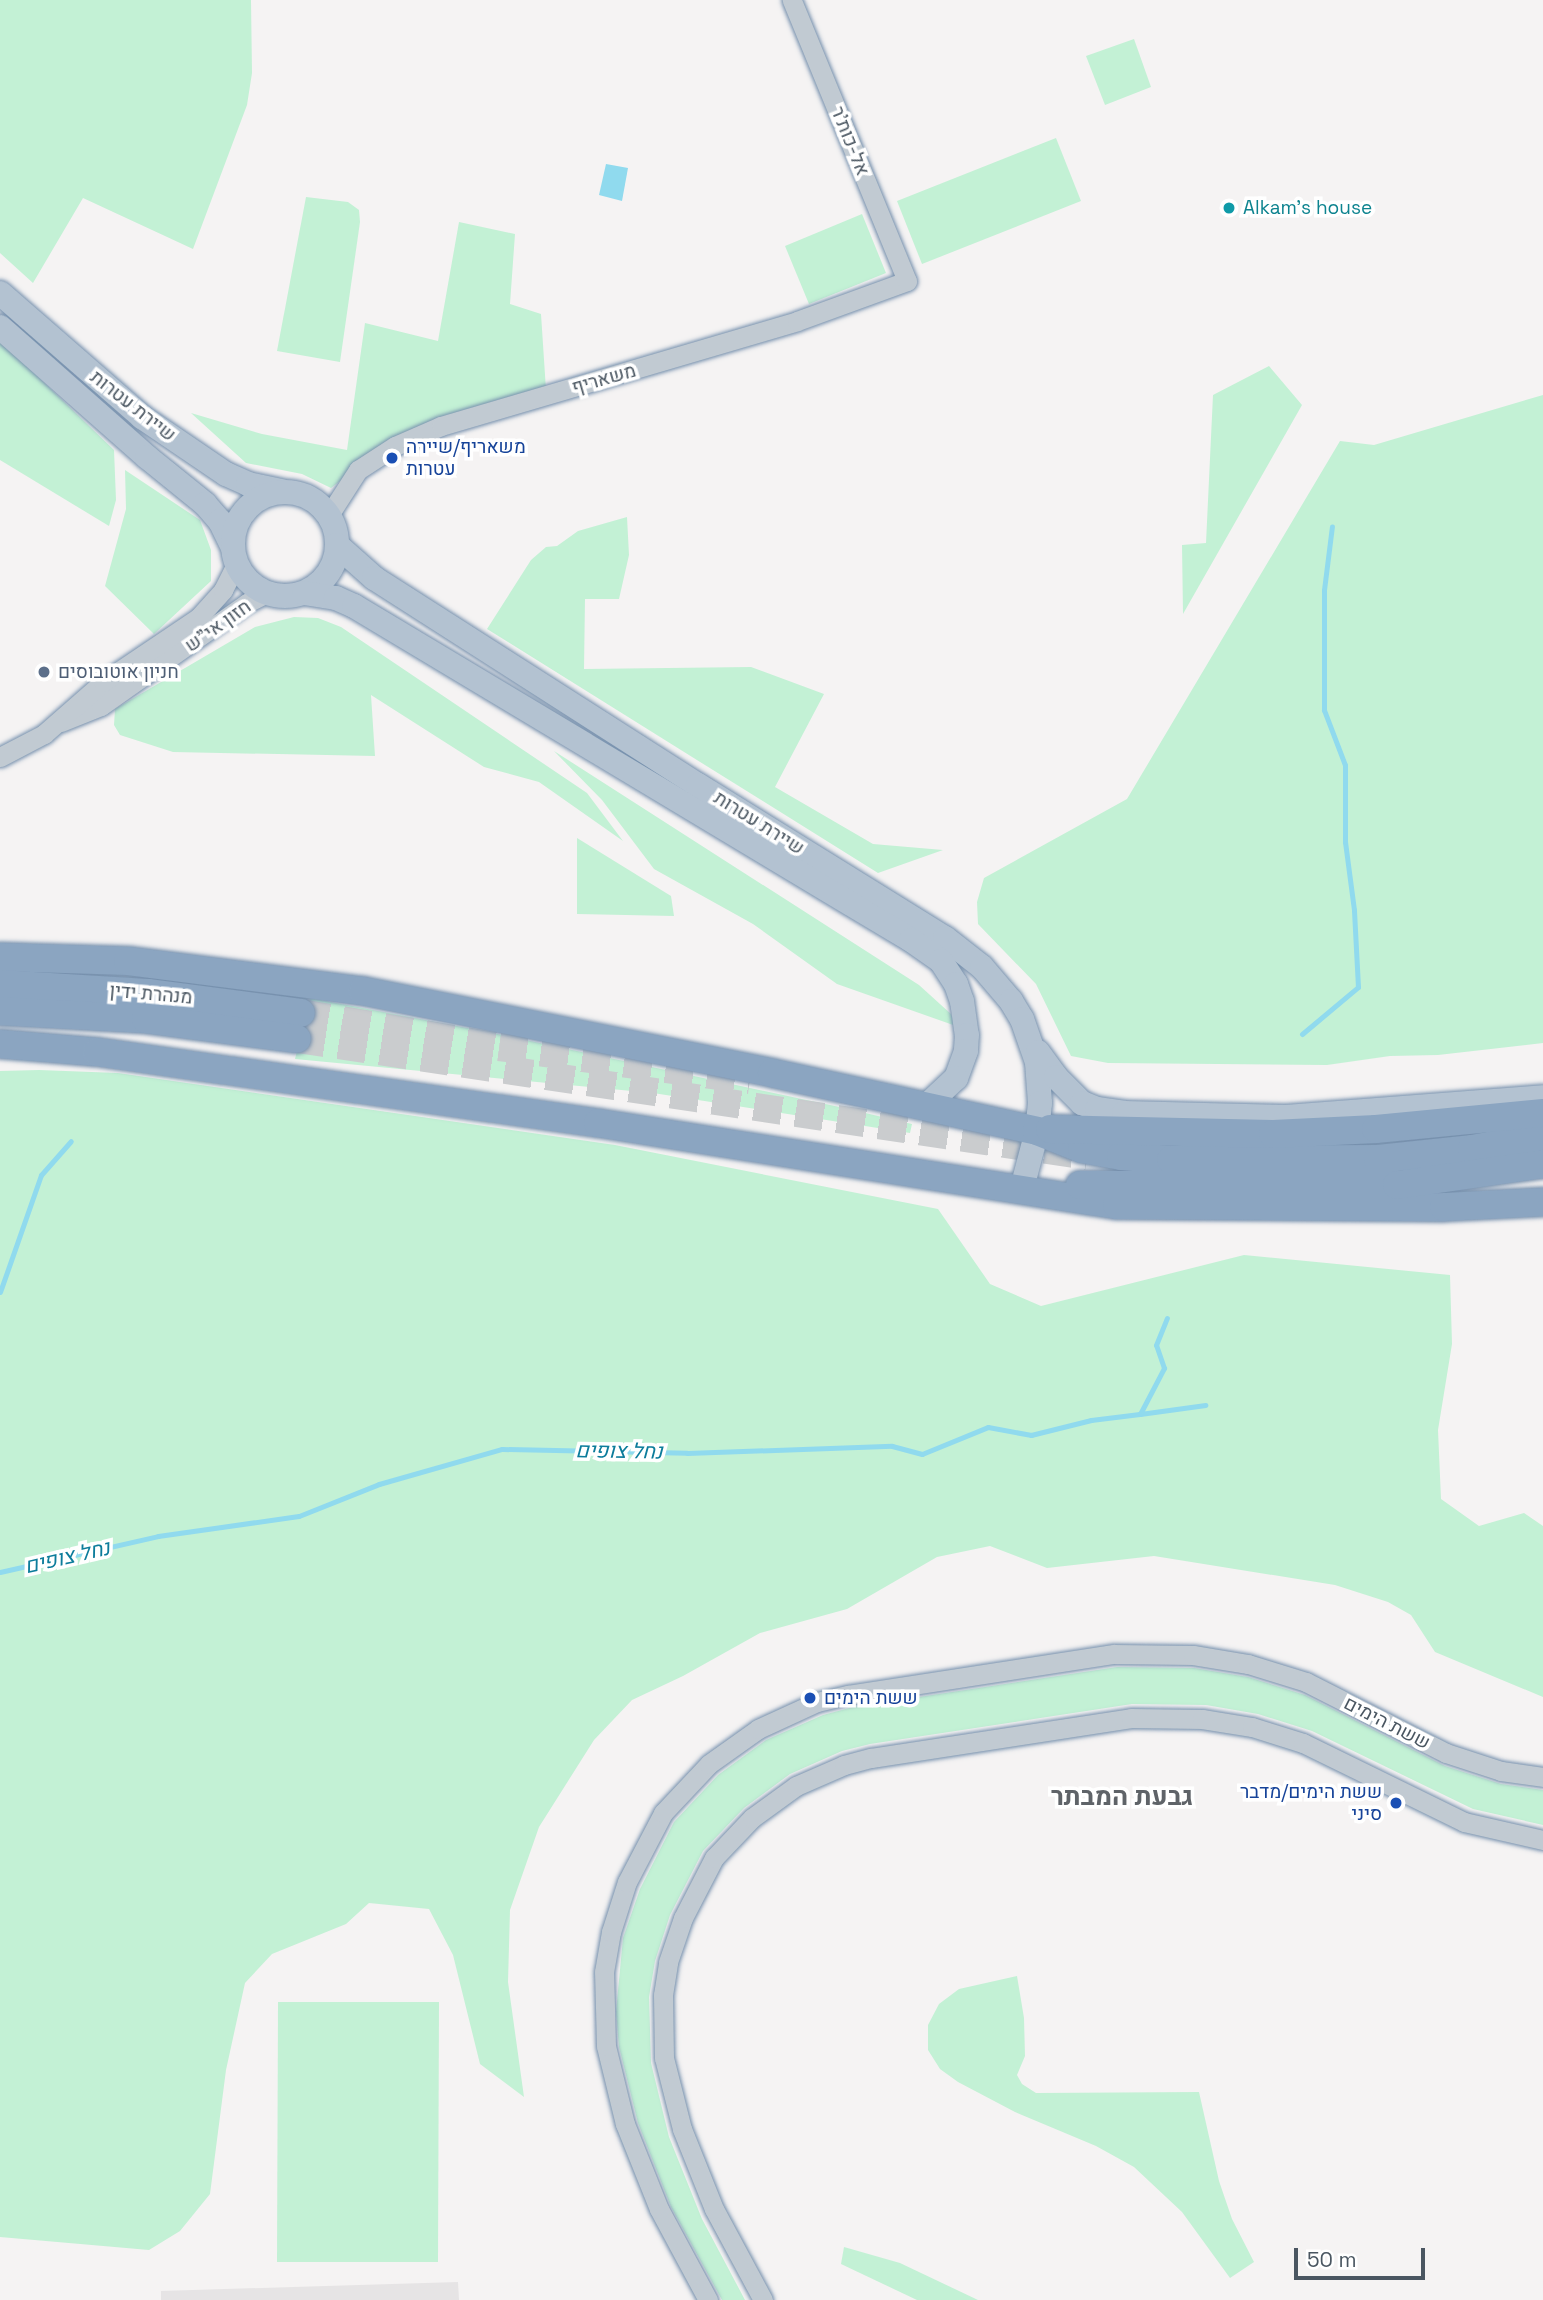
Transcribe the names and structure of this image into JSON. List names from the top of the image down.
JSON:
{
  "streets": {
    "highway": ["מנהרת ידין"],
    "main road": ["שיירת עטרות"],
    "street": [
      "אל-כות'ר",
      "משאריף",
      "חזון אי\"ש",
      "ששת הימים"
    ]
  },
  "crossings": [
    ["אל-כות'ר", "משאריף"],
    ["משאריף", "שיירת עטרות"],
    ["משאריף", "חזון אי\"ש"],
    ["שיירת עטרות", "חזון אי\"ש"]
  ],
  "districts": ["גבעת המבתר"],
  "water": ["נחל צופים"],
  "places": [
    "Alkam's house",
    "משאריף/שיירה עטרות",
    "חניון אוטובוסים",
    "ששת הימים",
    "ששת הימים/מדבר סיני"
  ],
  "scale_bar": "50 m"
}
